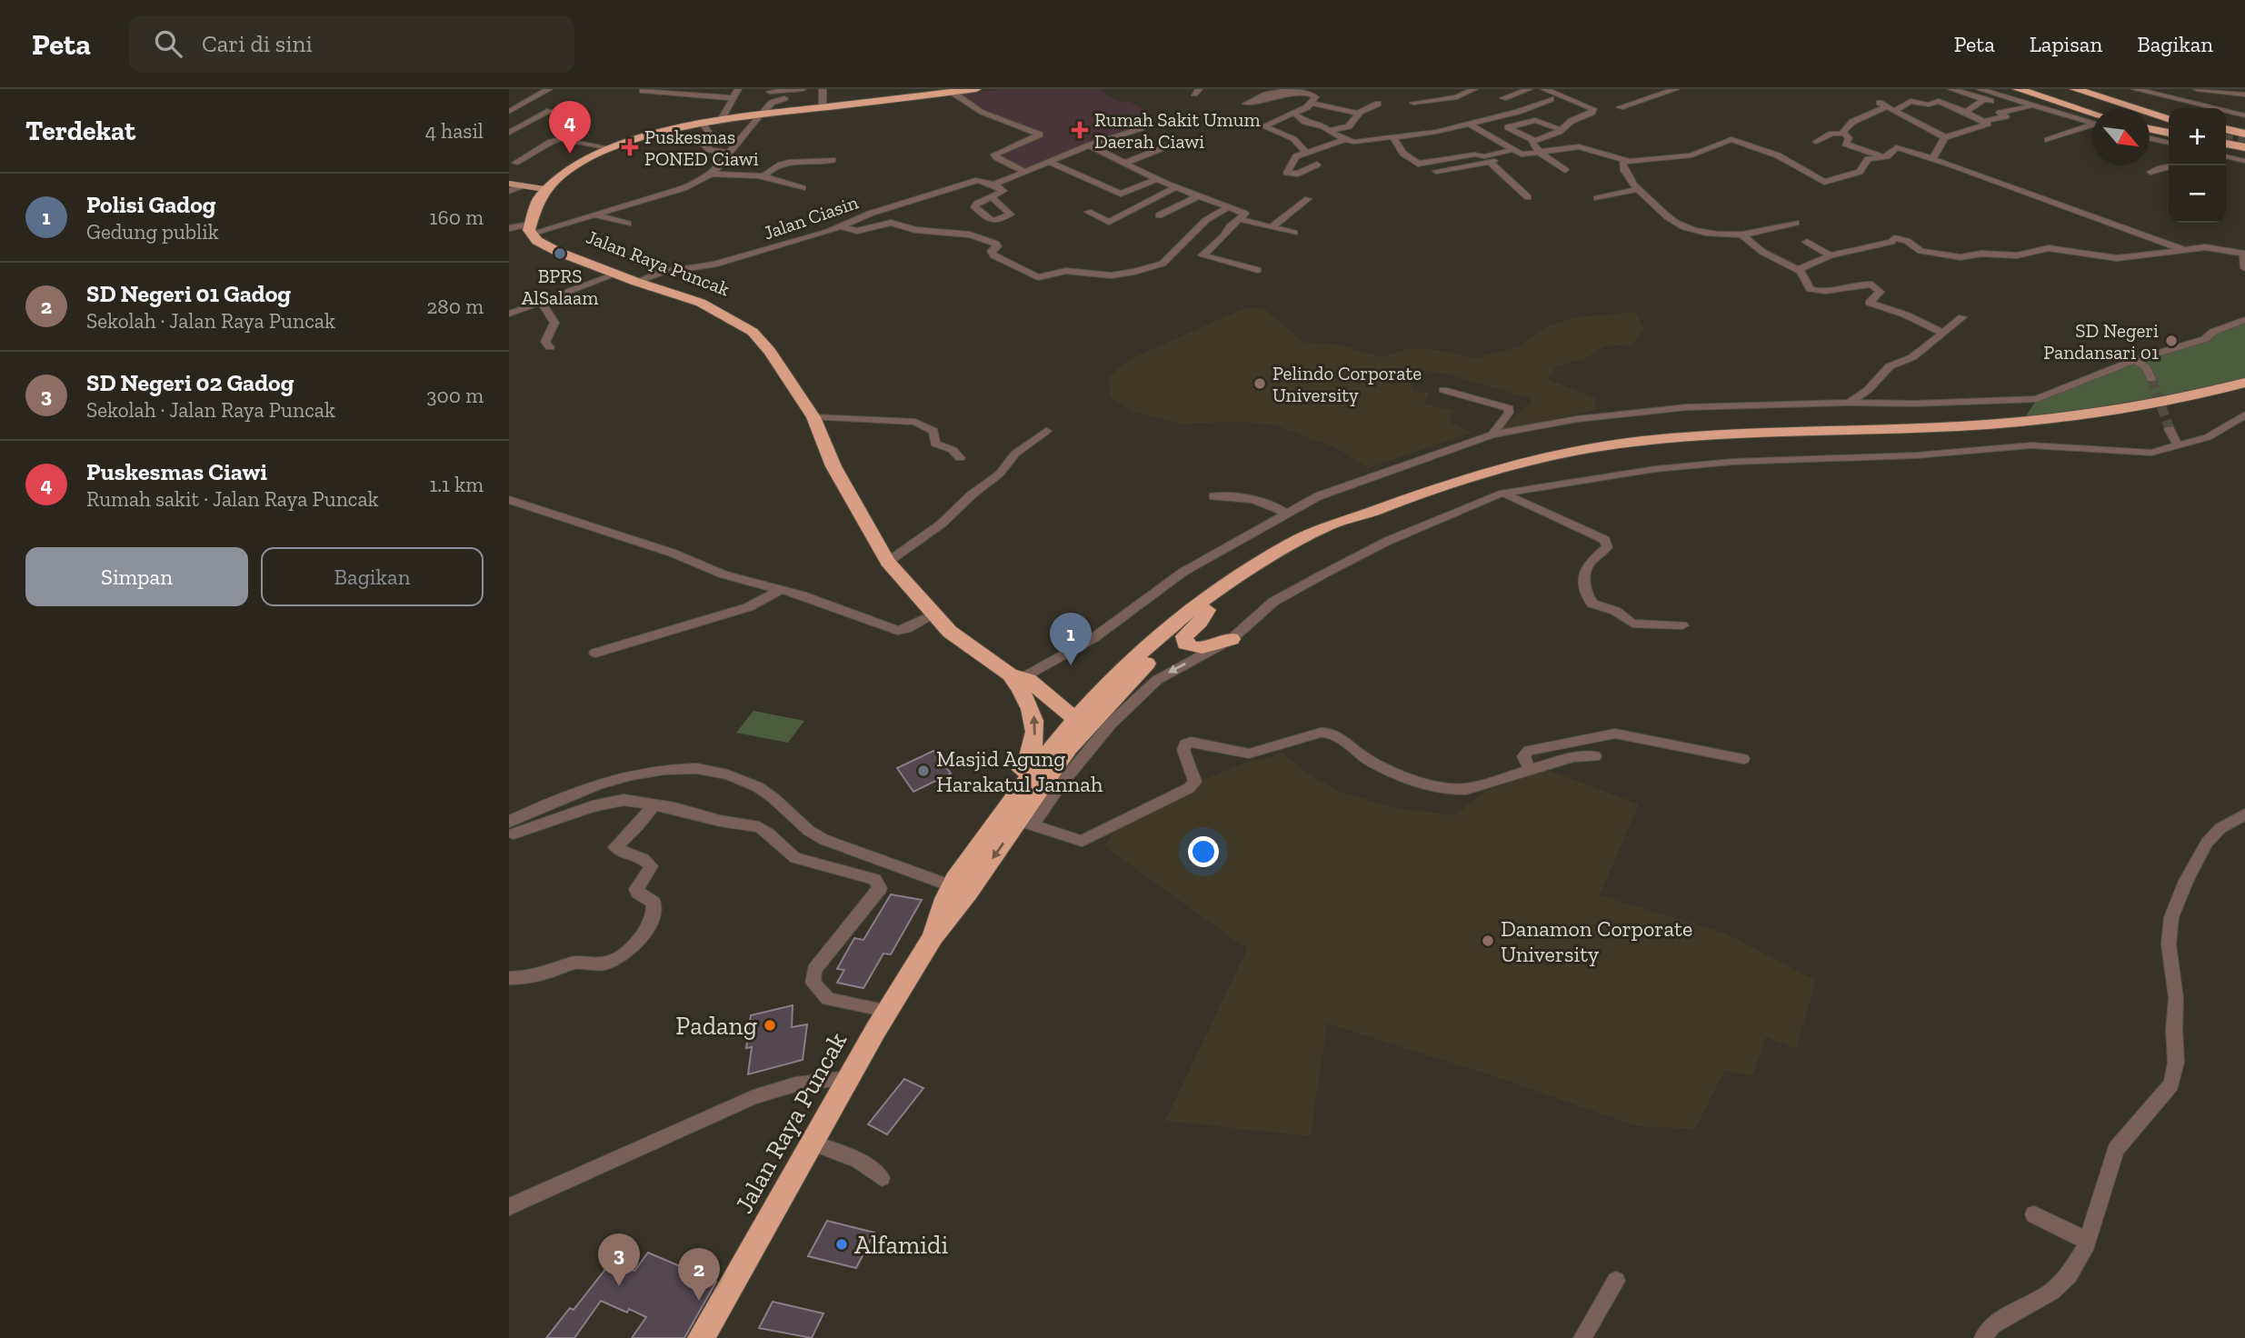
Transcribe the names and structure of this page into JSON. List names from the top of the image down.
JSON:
{
  "streets": {
    "highway": ["Jalan Raya Puncak"],
    "street": ["Jalan Ciasin"]
  },
  "crossings": [
    ["Jalan Ciasin", "Jalan Raya Puncak"]
  ],
  "places": {
    "health": ["Rumah Sakit Umum Daerah Ciawi", "Puskesmas PONED Ciawi"],
    "other": [
      "BPRS AlSalaam",
      "SD Negeri Pandansari 01",
      "Pelindo Corporate University",
      "Masjid Agung Harakatul Jannah",
      "Danamon Corporate University",
      "Padang",
      "Alfamidi"
    ]
  },
  "north": "bottom right",
  "page": {
    "header": "Peta",
    "search": "Cari di sini",
    "nav": ["Peta", "Lapisan", "Bagikan"],
    "heading": ["Terdekat", "4 hasil"],
    "pins": [
      "4",
      "1",
      "3",
      "2"
    ],
    "map_buttons": ["+", "−"],
    "list": [
      {
        "mark": "1",
        "name": "Polisi Gadog",
        "note": "Gedung publik",
        "value": "160 m"
      },
      {
        "mark": "2",
        "name": "SD Negeri 01 Gadog",
        "note": "Sekolah · Jalan Raya Puncak",
        "value": "280 m"
      },
      {
        "mark": "3",
        "name": "SD Negeri 02 Gadog",
        "note": "Sekolah · Jalan Raya Puncak",
        "value": "300 m"
      },
      {
        "mark": "4",
        "name": "Puskesmas Ciawi",
        "note": "Rumah sakit · Jalan Raya Puncak",
        "value": "1.1 km"
      }
    ],
    "buttons": ["Simpan", "Bagikan"]
  }
}
